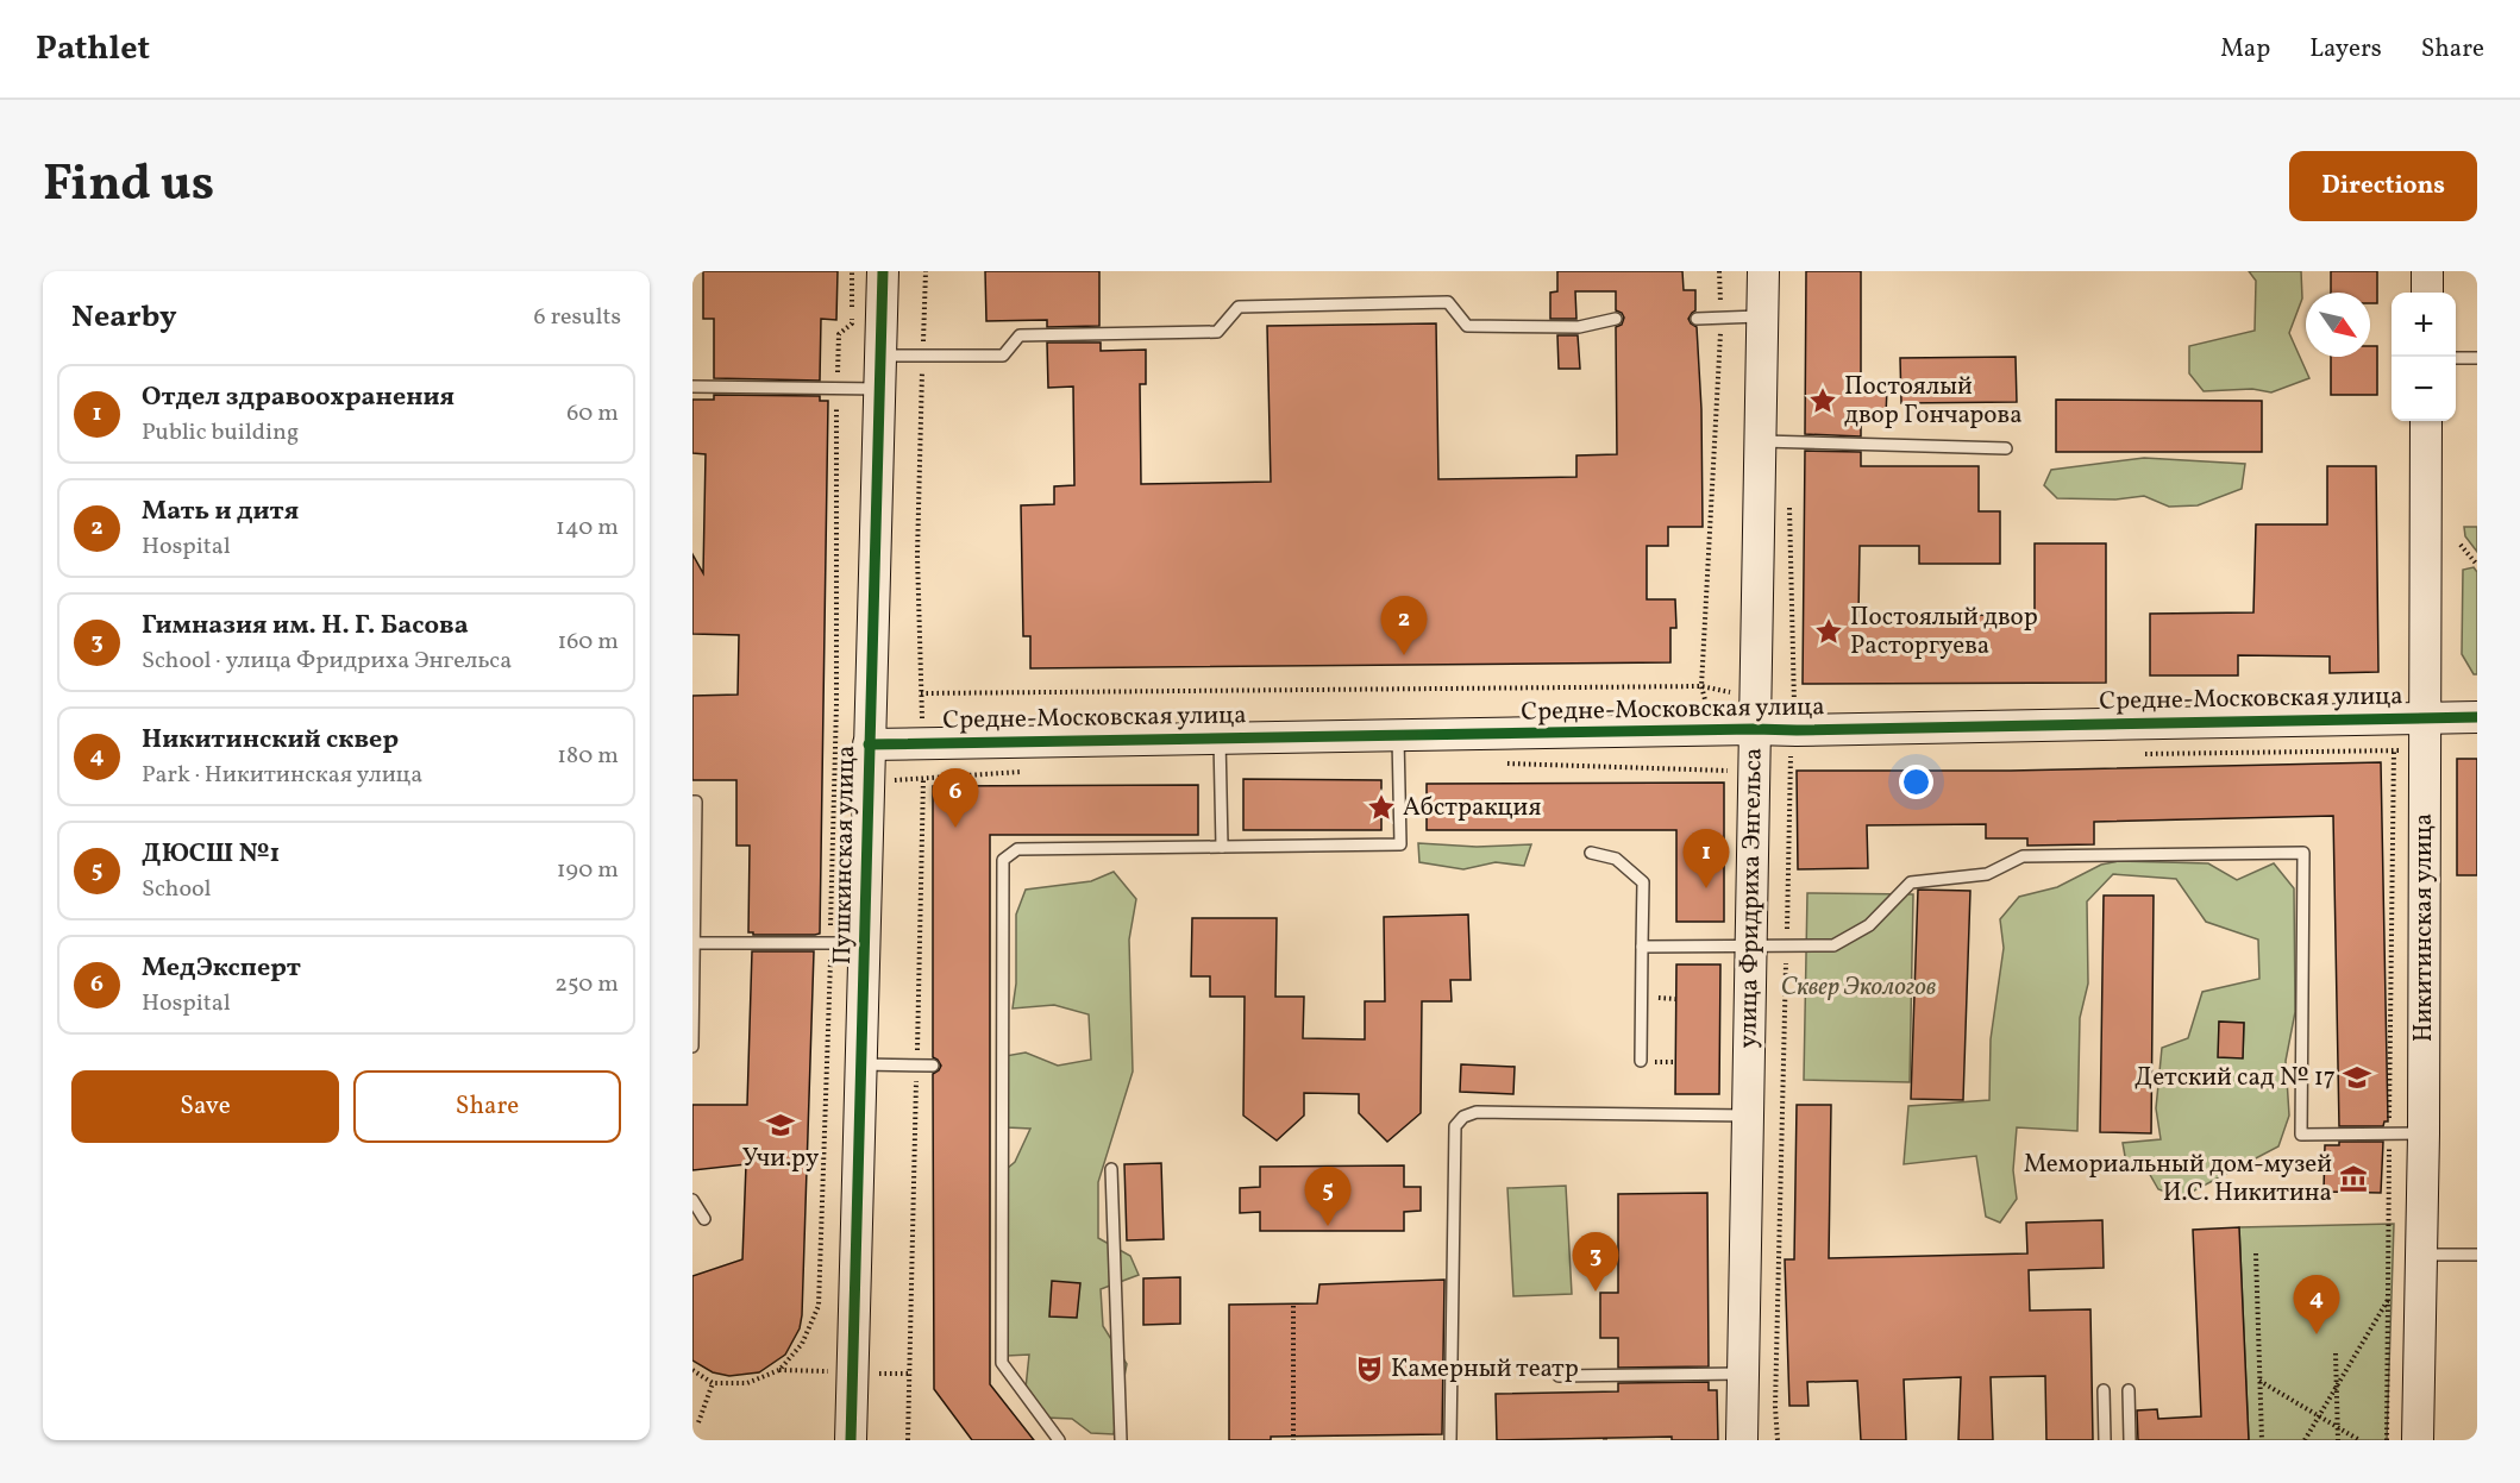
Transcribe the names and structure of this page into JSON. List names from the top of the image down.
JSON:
{
  "streets": {
    "street": [
      "Средне-Московская улица",
      "Пушкинская улица",
      "улица Фридриха Энгельса",
      "Никитинская улица"
    ]
  },
  "crossings": [
    ["Средне-Московская улица", "Пушкинская улица"],
    ["Средне-Московская улица", "улица Фридриха Энгельса"],
    ["Средне-Московская улица", "Никитинская улица"]
  ],
  "parks": ["Сквер Экологов"],
  "places": {
    "place": ["Постоялый двор Гончарова", "Постоялый двор Расторгуева", "Абстракция"],
    "school or university": ["Детский сад № 17", "Учи.ру"],
    "museum": ["Мемориальный дом-музей И.С. Никитина"],
    "theatre": ["Камерный театр"]
  },
  "north": "bottom right",
  "page": {
    "header": "Pathlet",
    "nav": ["Map", "Layers", "Share"],
    "title": "Find us",
    "buttons": [
      "Directions",
      ["Save", "Share"]
    ],
    "heading": ["Nearby", "6 results"],
    "map_buttons": ["+", "−"],
    "list": [
      {
        "mark": "1",
        "name": "Отдел здравоохранения",
        "note": "Public building",
        "value": "60 m"
      },
      {
        "mark": "2",
        "name": "Мать и дитя",
        "note": "Hospital",
        "value": "140 m"
      },
      {
        "mark": "3",
        "name": "Гимназия им. Н. Г. Басова",
        "note": "School · улица Фридриха Энгельса",
        "value": "160 m"
      },
      {
        "mark": "4",
        "name": "Никитинский сквер",
        "note": "Park · Никитинская улица",
        "value": "180 m"
      },
      {
        "mark": "5",
        "name": "ДЮСШ №1",
        "note": "School",
        "value": "190 m"
      },
      {
        "mark": "6",
        "name": "МедЭксперт",
        "note": "Hospital",
        "value": "250 m"
      }
    ],
    "pins": [
      "2",
      "6",
      "1",
      "5",
      "3",
      "4"
    ]
  }
}
